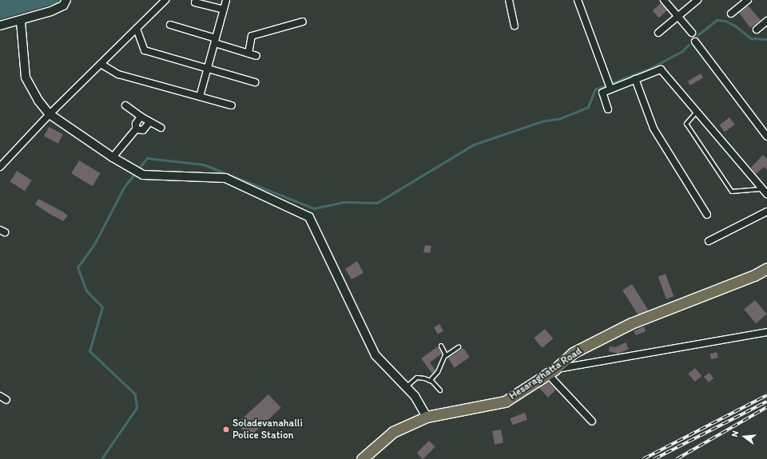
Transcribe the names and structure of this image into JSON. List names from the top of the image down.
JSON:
{
  "streets": {
    "main road": ["Hesaraghatta Road"]
  },
  "places": ["Soladevanahalli Police Station"],
  "north": "left"
}
